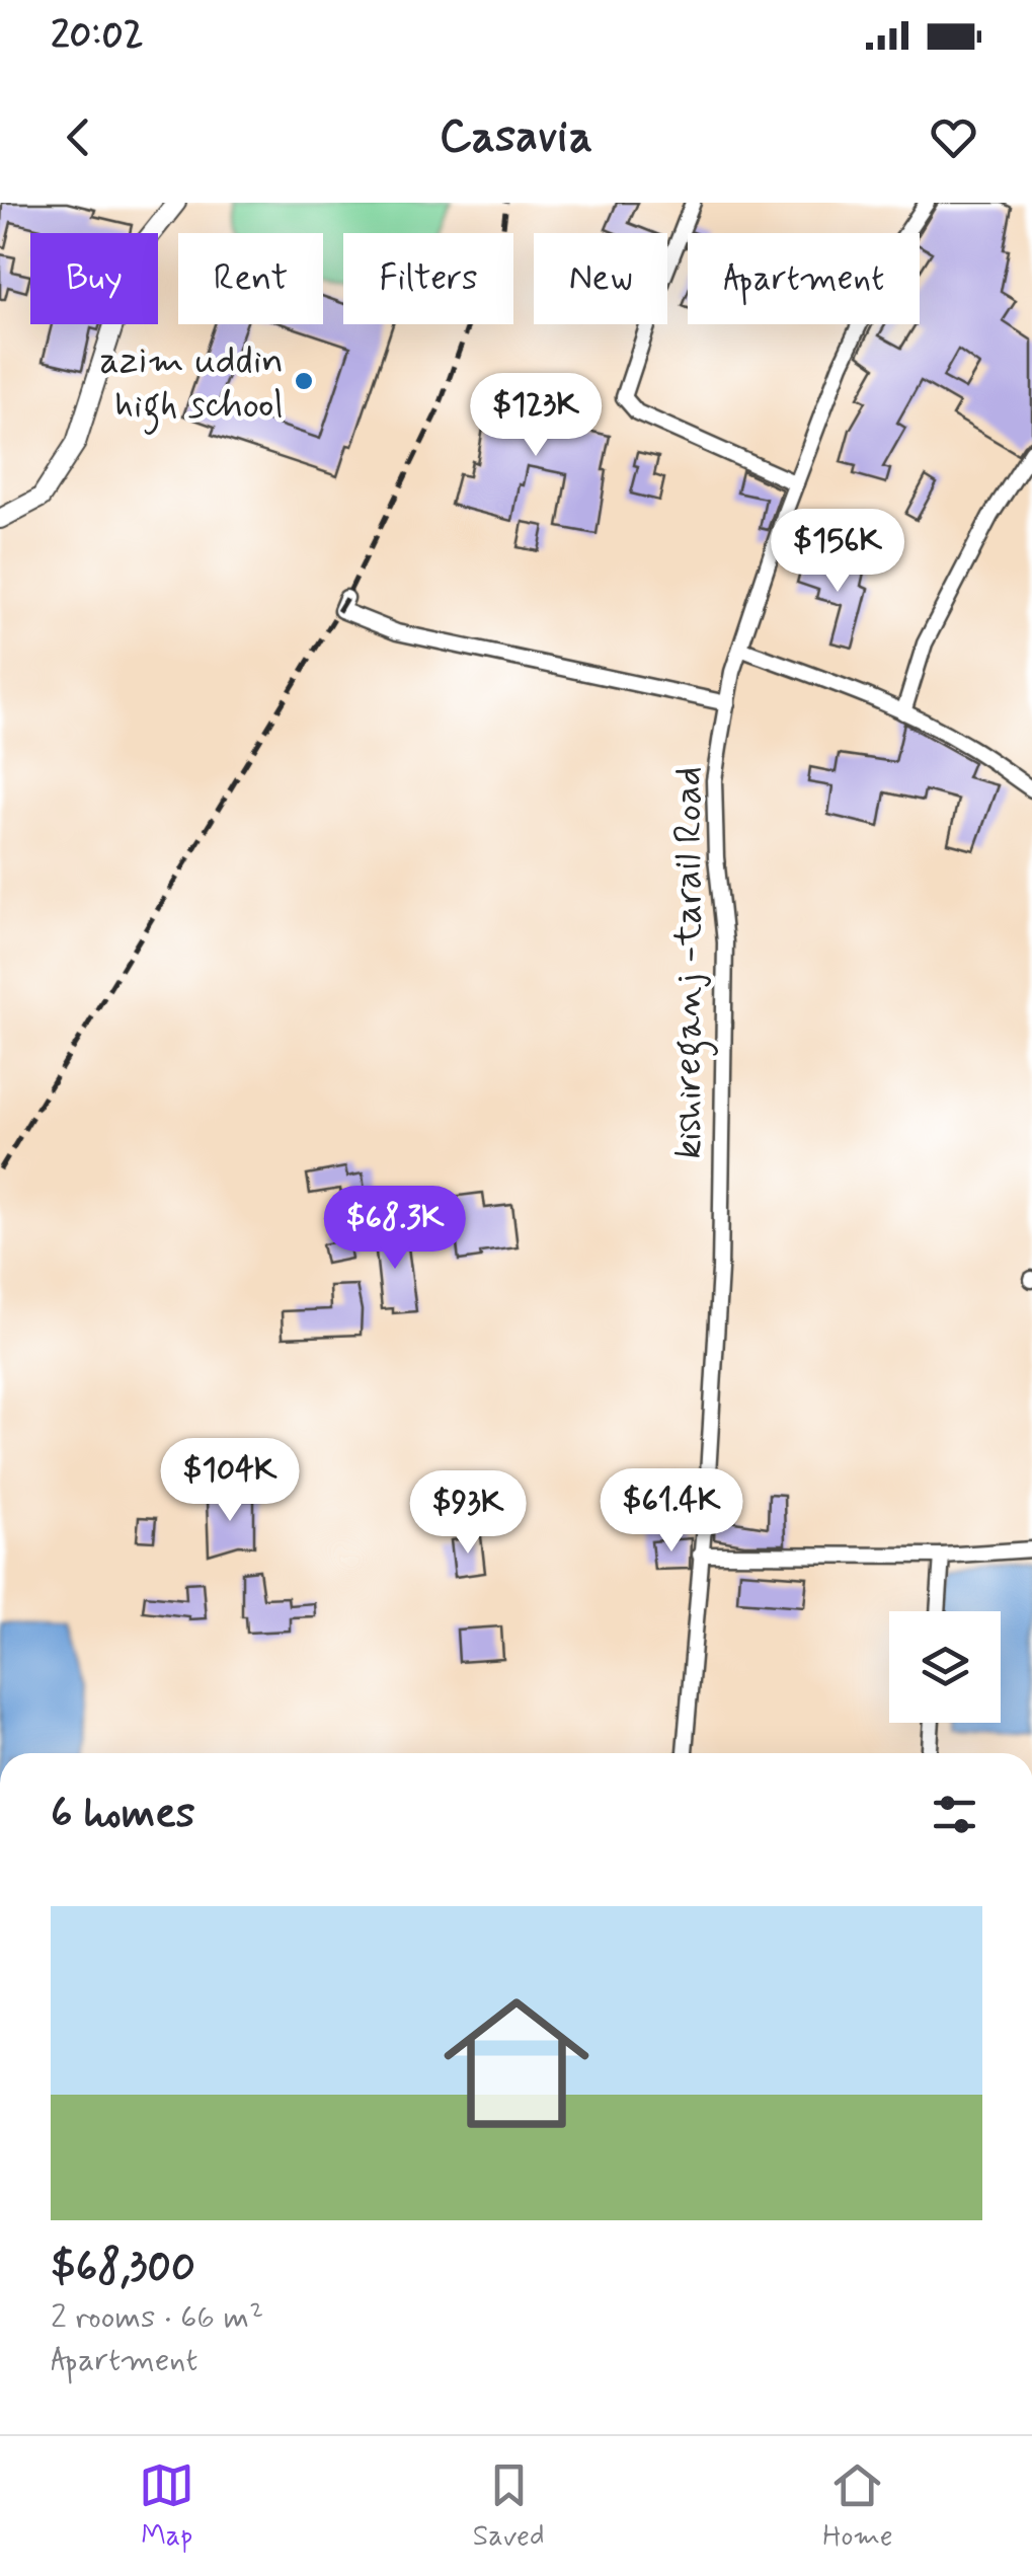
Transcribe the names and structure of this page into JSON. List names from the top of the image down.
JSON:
{
  "streets": {
    "street": ["kishireganj -tarail Road"]
  },
  "places": ["azim uddin high school"],
  "page": {
    "status": "20:02",
    "header": "Casavia",
    "chip": [
      "Buy",
      "Rent",
      "Filters",
      "New",
      "Apartment"
    ],
    "price": [
      "$123K",
      "$156K",
      "$68.3K",
      "$104K",
      "$61.4K",
      "$93K"
    ],
    "heading": "6 homes",
    "list": [
      {
        "name": "$68,300",
        "note": "2 rooms · 66 m² · Apartment"
      }
    ],
    "tabs": ["Map", "Saved", "Home"]
  }
}
